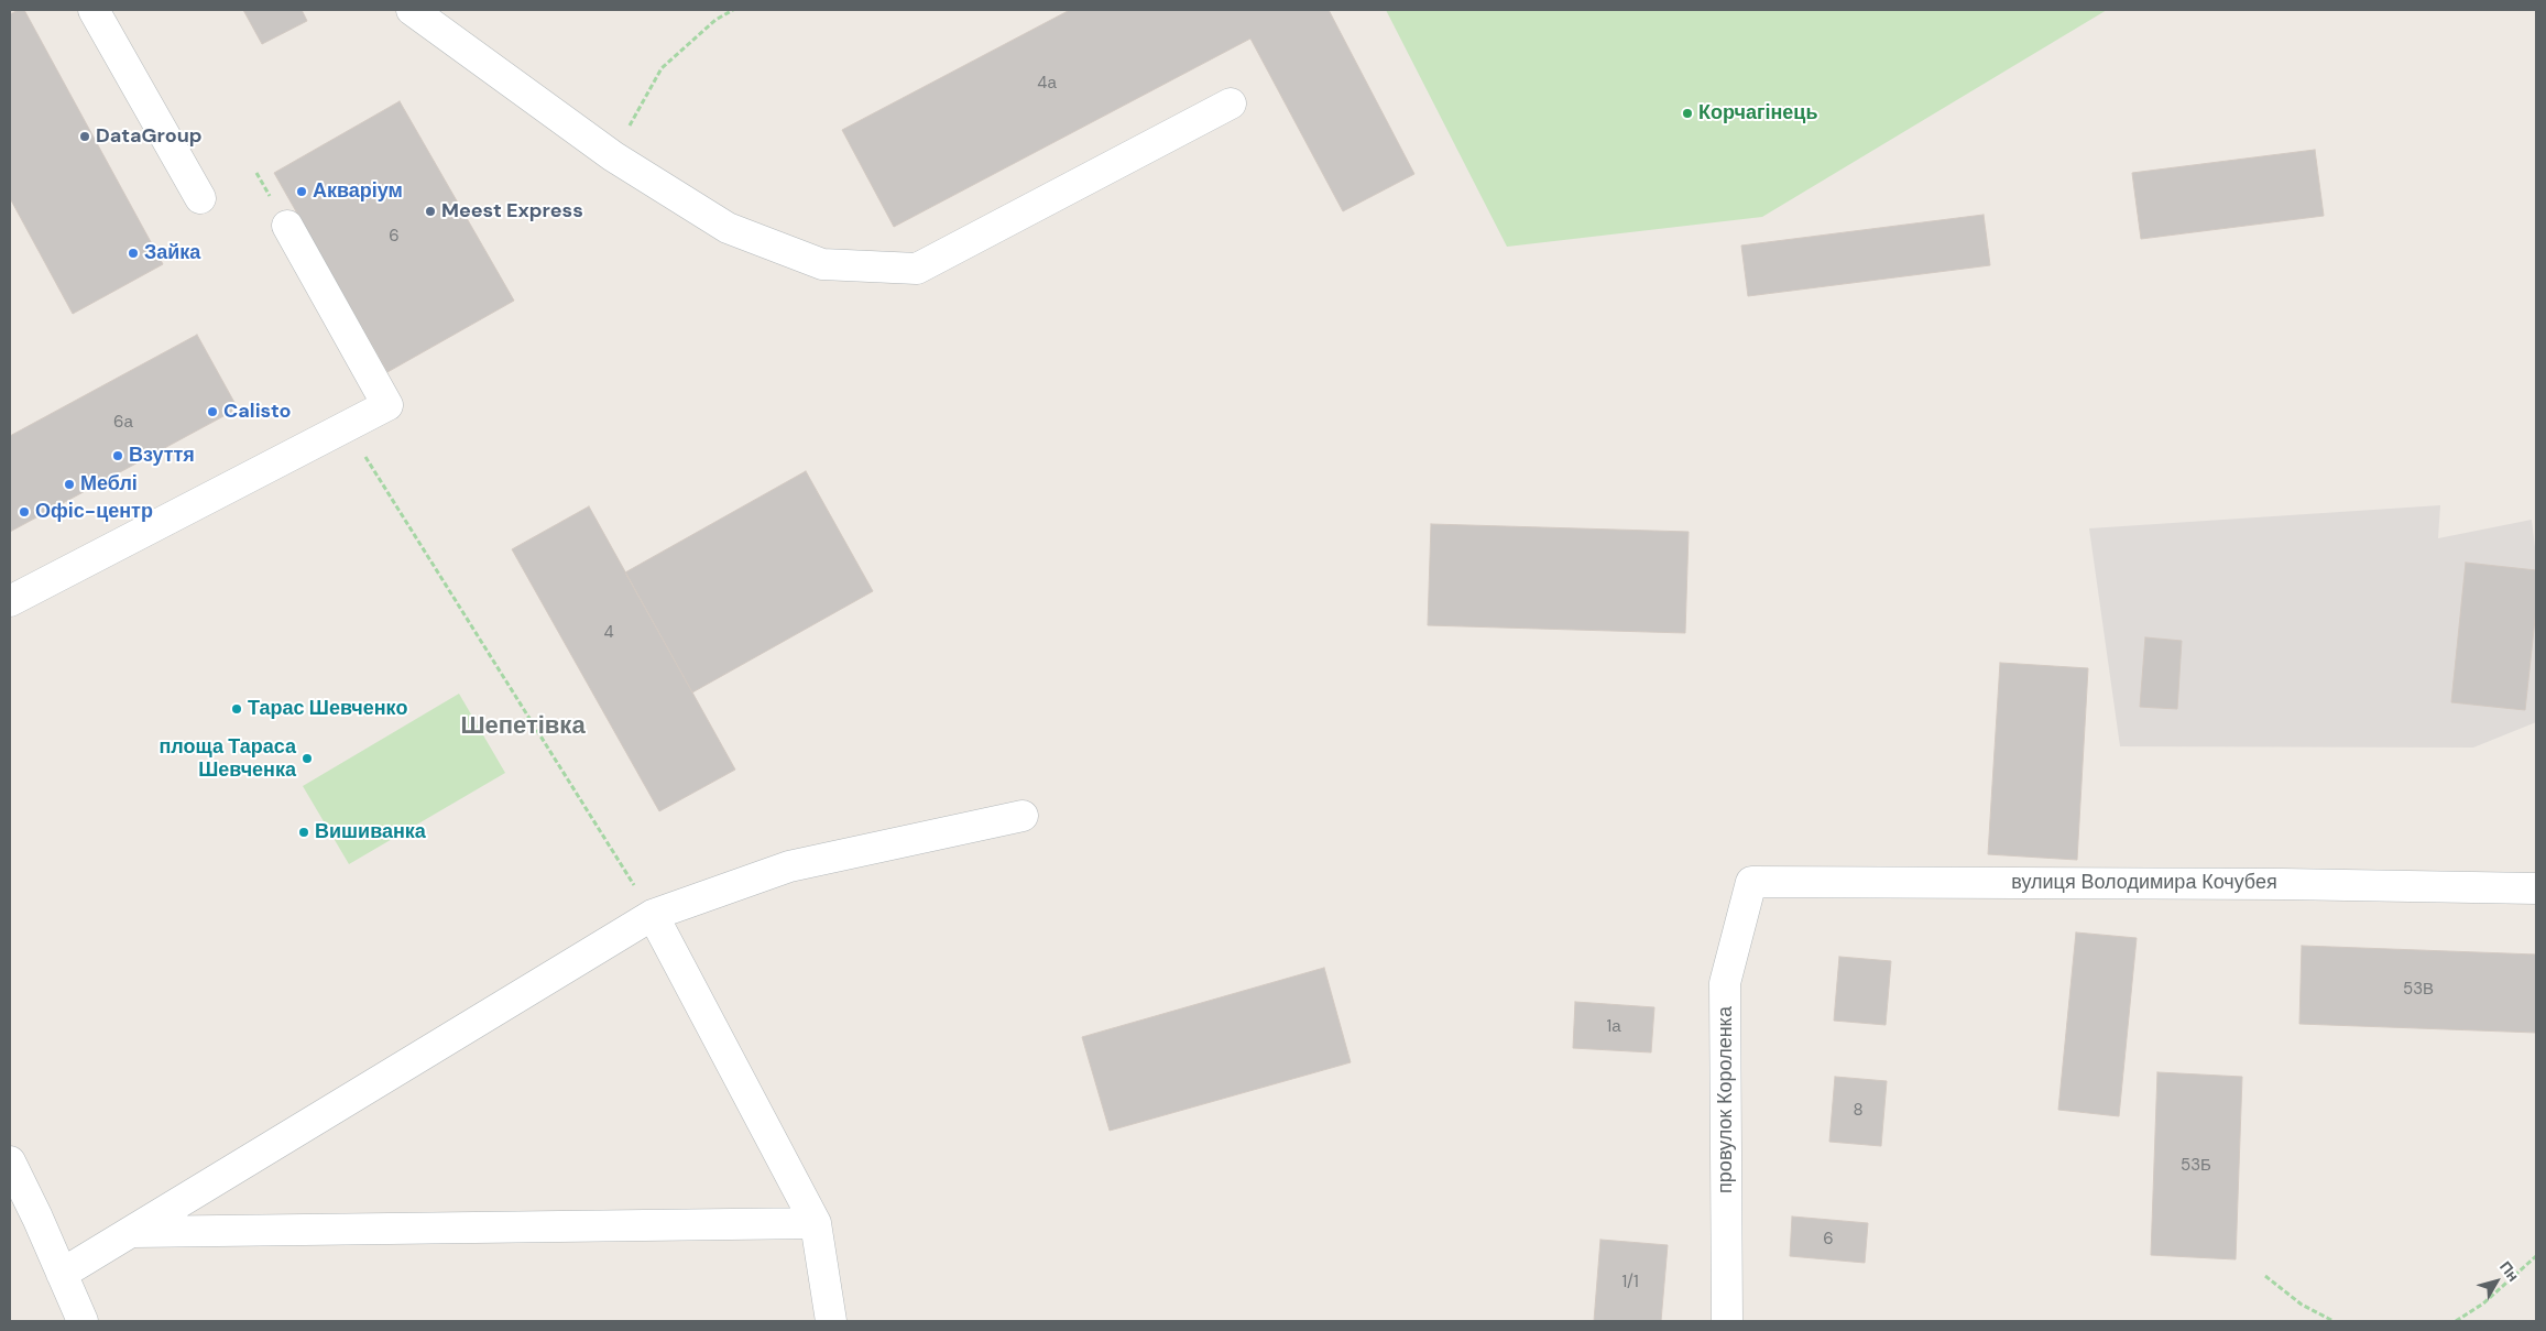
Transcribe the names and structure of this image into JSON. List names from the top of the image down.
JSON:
{
  "streets": {
    "street": ["вулиця Володимира Кочубея", "провулок Короленка"]
  },
  "crossings": [
    ["вулиця Володимира Кочубея", "провулок Короленка"]
  ],
  "districts": ["Шепетівка"],
  "places": [
    "Корчагінець",
    "DataGroup",
    "Акваріум",
    "Meest Express",
    "Зайка",
    "Calisto",
    "Взуття",
    "Меблі",
    "Офіс-центр",
    "Тарас Шевченко",
    "площа Тараса Шевченка",
    "Вишиванка"
  ],
  "house_numbers": [
    "4а",
    "6",
    "6а",
    "4",
    "53В",
    "1а",
    "8",
    "53Б",
    "6",
    "1/1"
  ],
  "north": "top right"
}
